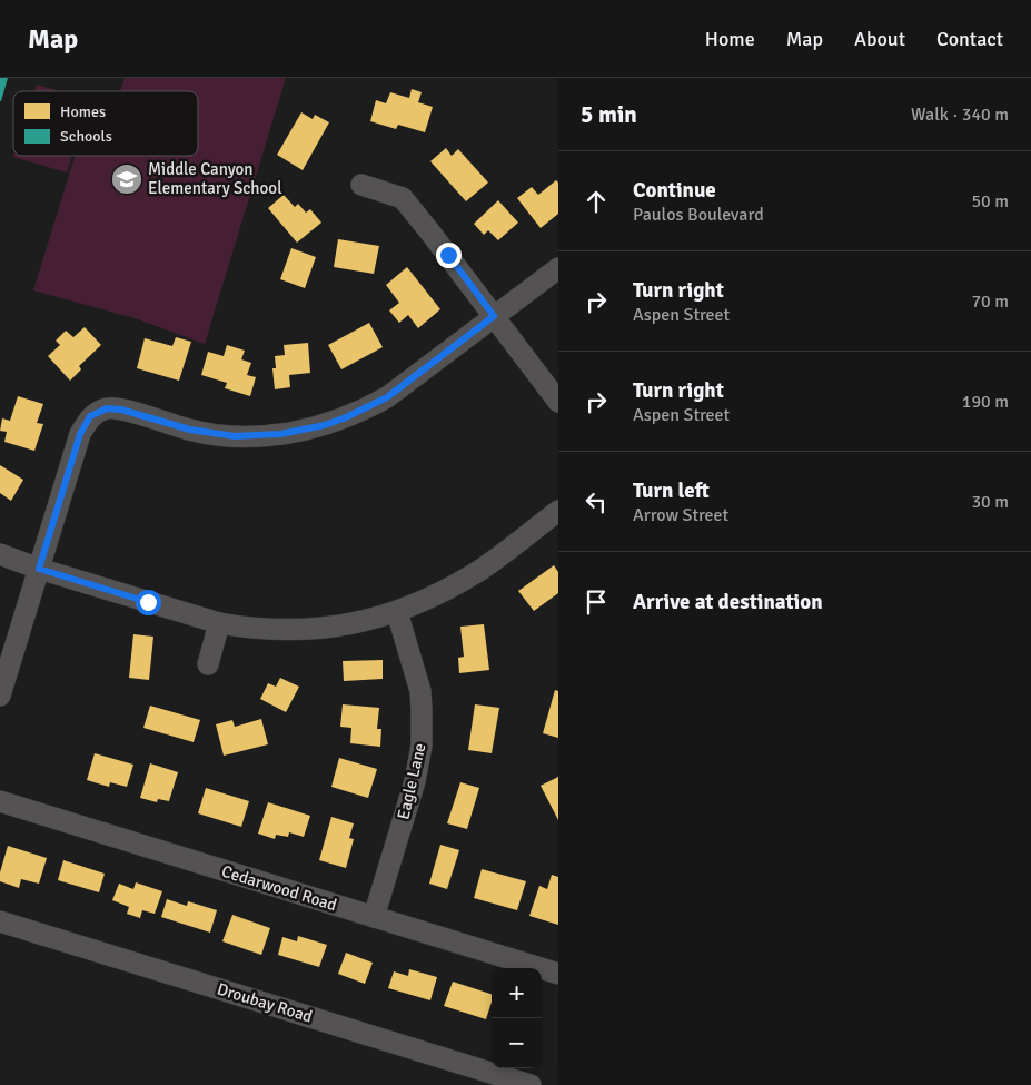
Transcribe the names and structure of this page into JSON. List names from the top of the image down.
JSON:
{
  "streets": {
    "street": ["Eagle Lane", "Cedarwood Road", "Droubay Road"]
  },
  "crossings": [
    ["Eagle Lane", "Cedarwood Road"]
  ],
  "places": {
    "school or university": ["Middle Canyon Elementary School"]
  },
  "legend": ["Homes", "Schools"],
  "page": {
    "header": "Map",
    "nav": [
      "Home",
      "Map",
      "About",
      "Contact"
    ],
    "heading": ["5 min", "Walk · 340 m"],
    "list": [
      ["Continue", "Paulos Boulevard", "50 m"],
      ["Turn right", "Aspen Street", "70 m"],
      ["Turn right", "Aspen Street", "190 m"],
      ["Turn left", "Arrow Street", "30 m"],
      "Arrive at destination"
    ],
    "map_buttons": ["+", "−"]
  }
}
